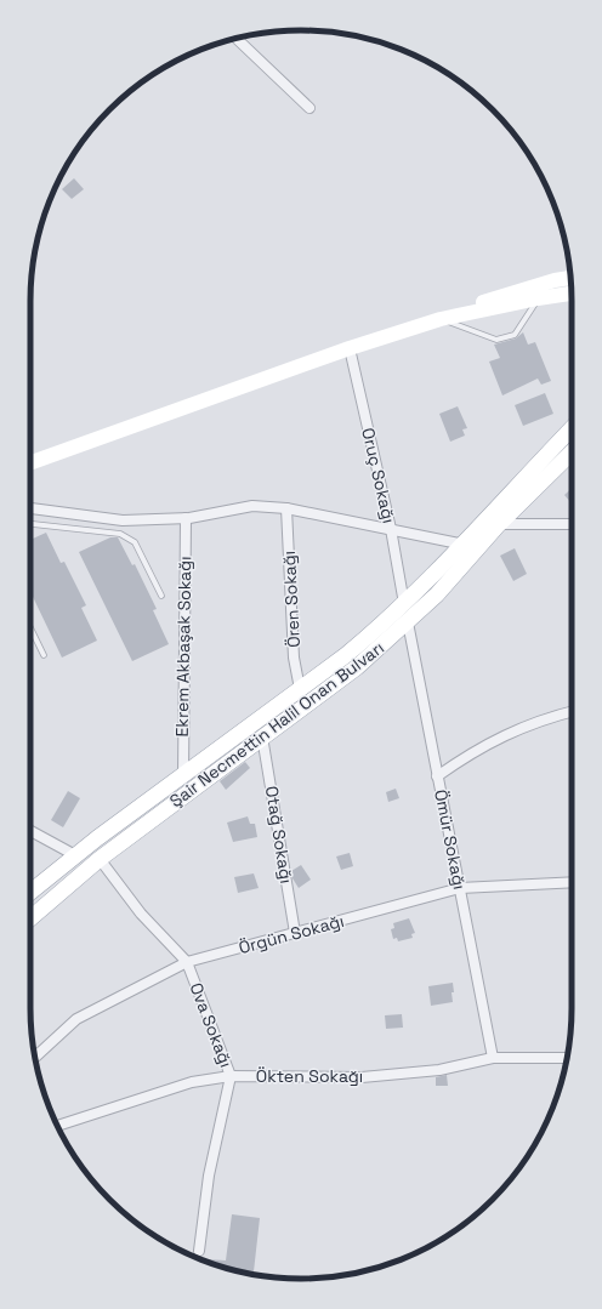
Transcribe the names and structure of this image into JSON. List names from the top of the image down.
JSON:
{
  "streets": {
    "main road": ["Şair Necmettin Halil Onan Bulvarı"],
    "street": [
      "Oruç Sokağı",
      "Ören Sokağı",
      "Ekrem Akbaşak Sokağı",
      "Otağ Sokağı",
      "Ömür Sokağı",
      "Örgün Sokağı",
      "Ova Sokağı",
      "Ökten Sokağı"
    ]
  },
  "crossings": [
    ["Oruç Sokağı", "Şair Necmettin Halil Onan Bulvarı"],
    ["Ören Sokağı", "Şair Necmettin Halil Onan Bulvarı"],
    ["Ekrem Akbaşak Sokağı", "Şair Necmettin Halil Onan Bulvarı"],
    ["Şair Necmettin Halil Onan Bulvarı", "Otağ Sokağı"],
    ["Şair Necmettin Halil Onan Bulvarı", "Ömür Sokağı"],
    ["Şair Necmettin Halil Onan Bulvarı", "Ova Sokağı"],
    ["Otağ Sokağı", "Örgün Sokağı"],
    ["Ömür Sokağı", "Örgün Sokağı"],
    ["Ömür Sokağı", "Ökten Sokağı"],
    ["Örgün Sokağı", "Ova Sokağı"],
    ["Ova Sokağı", "Ökten Sokağı"]
  ]
}
